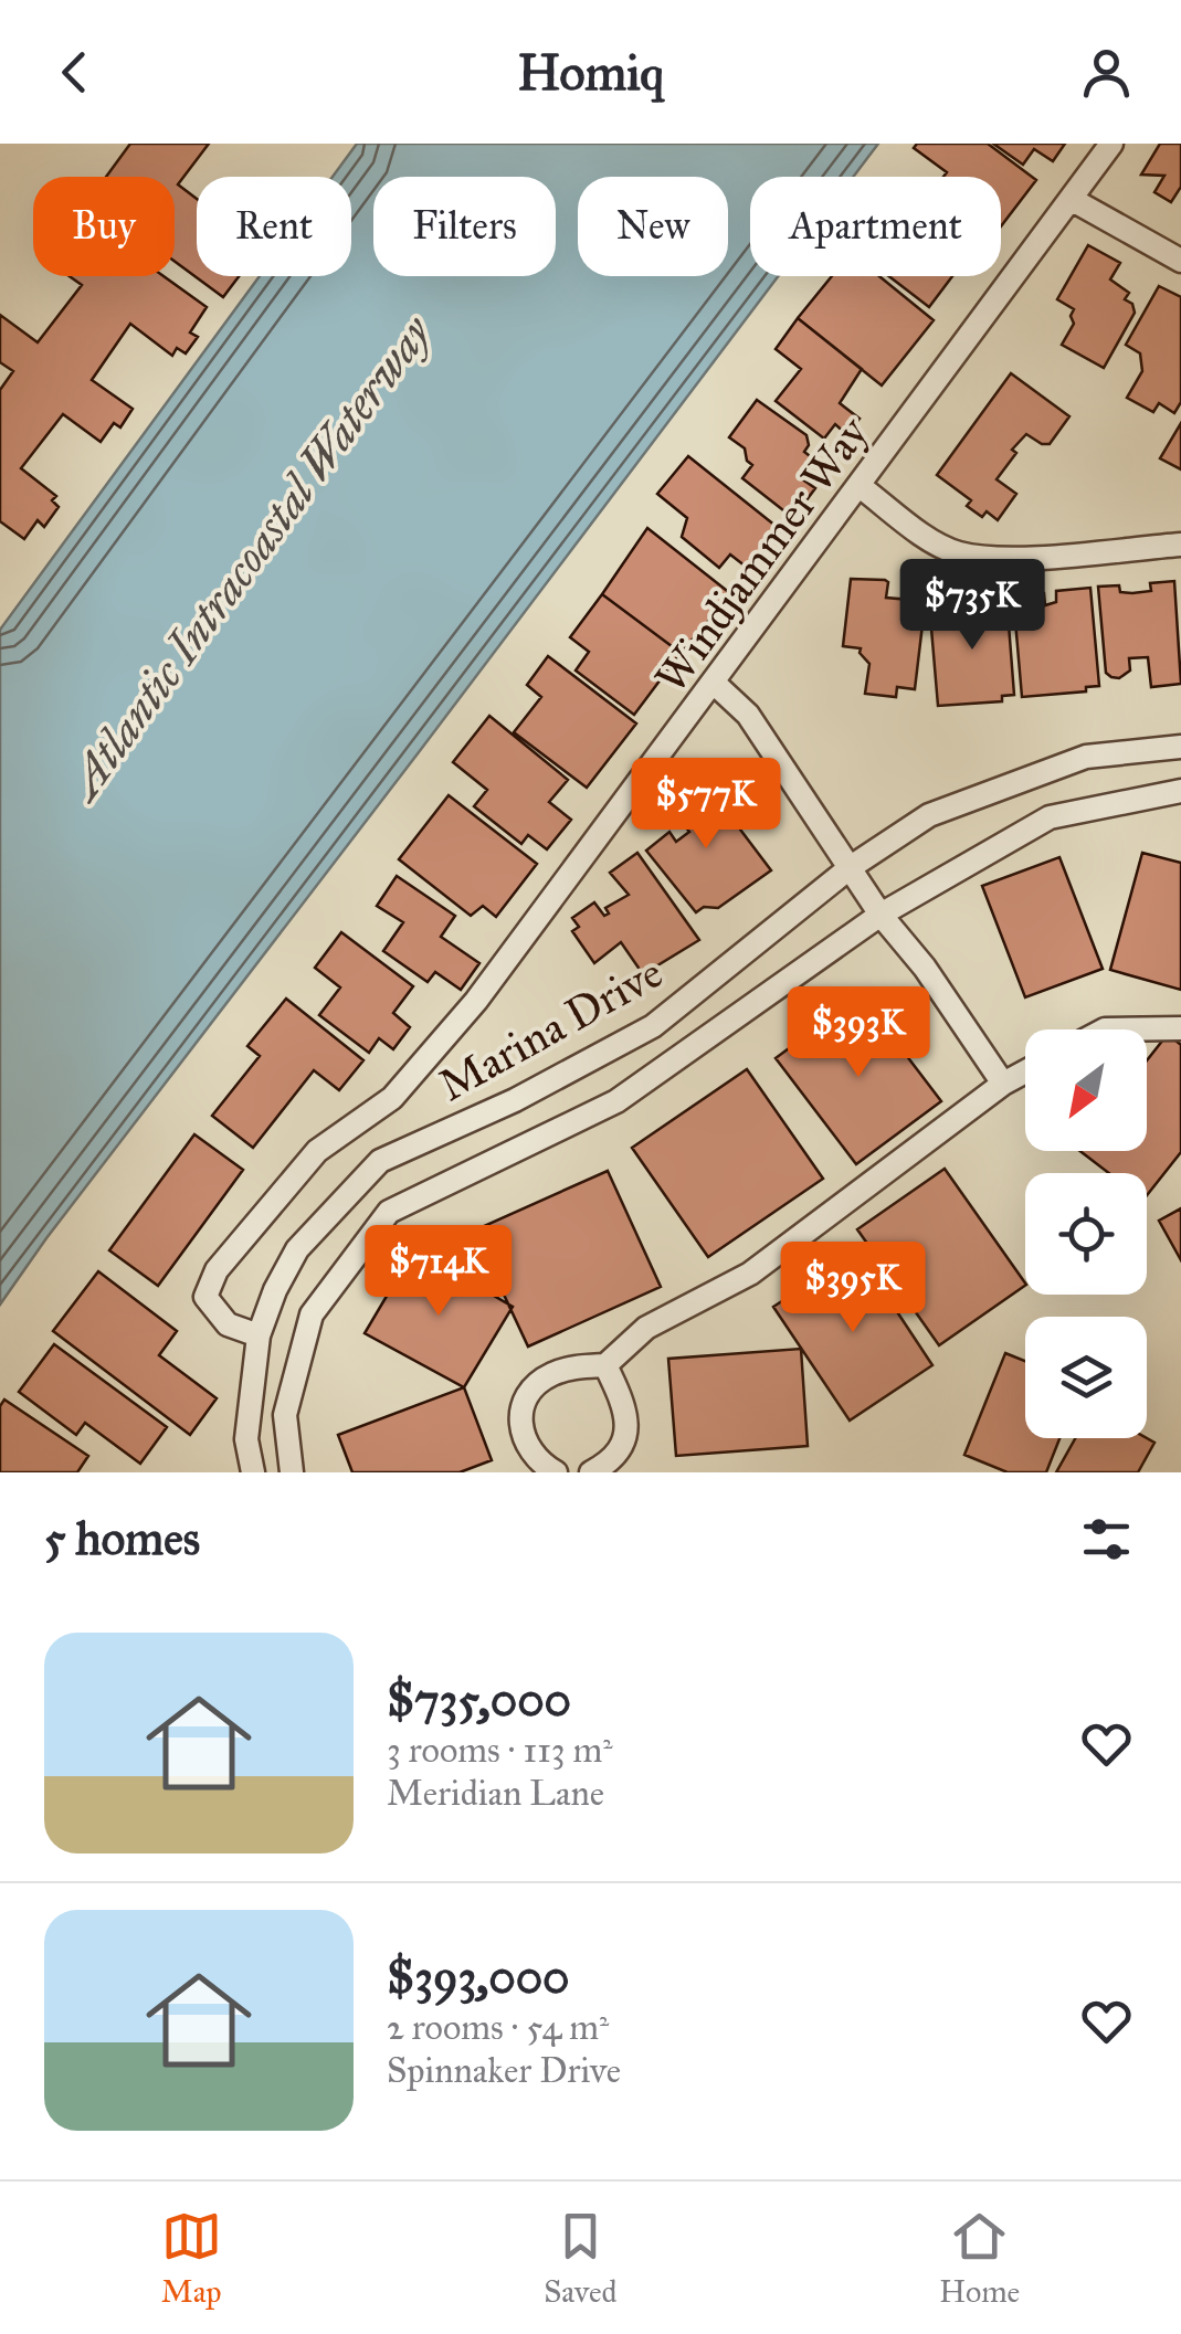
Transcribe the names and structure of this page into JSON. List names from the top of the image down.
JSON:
{
  "streets": {
    "street": ["Windjammer Way", "Marina Drive"]
  },
  "crossings": [
    ["Windjammer Way", "Marina Drive"]
  ],
  "water": ["Atlantic Intracoastal Waterway"],
  "north": "bottom left",
  "page": {
    "header": "Homiq",
    "chip": [
      "Buy",
      "Rent",
      "Filters",
      "New",
      "Apartment"
    ],
    "price": [
      "$735K",
      "$577K",
      "$393K",
      "$714K",
      "$395K"
    ],
    "heading": "5 homes",
    "list": [
      {
        "name": "$735,000",
        "note": "3 rooms · 113 m² · Meridian Lane"
      },
      {
        "name": "$393,000",
        "note": "2 rooms · 54 m² · Spinnaker Drive"
      }
    ],
    "tabs": ["Map", "Saved", "Home"]
  }
}
